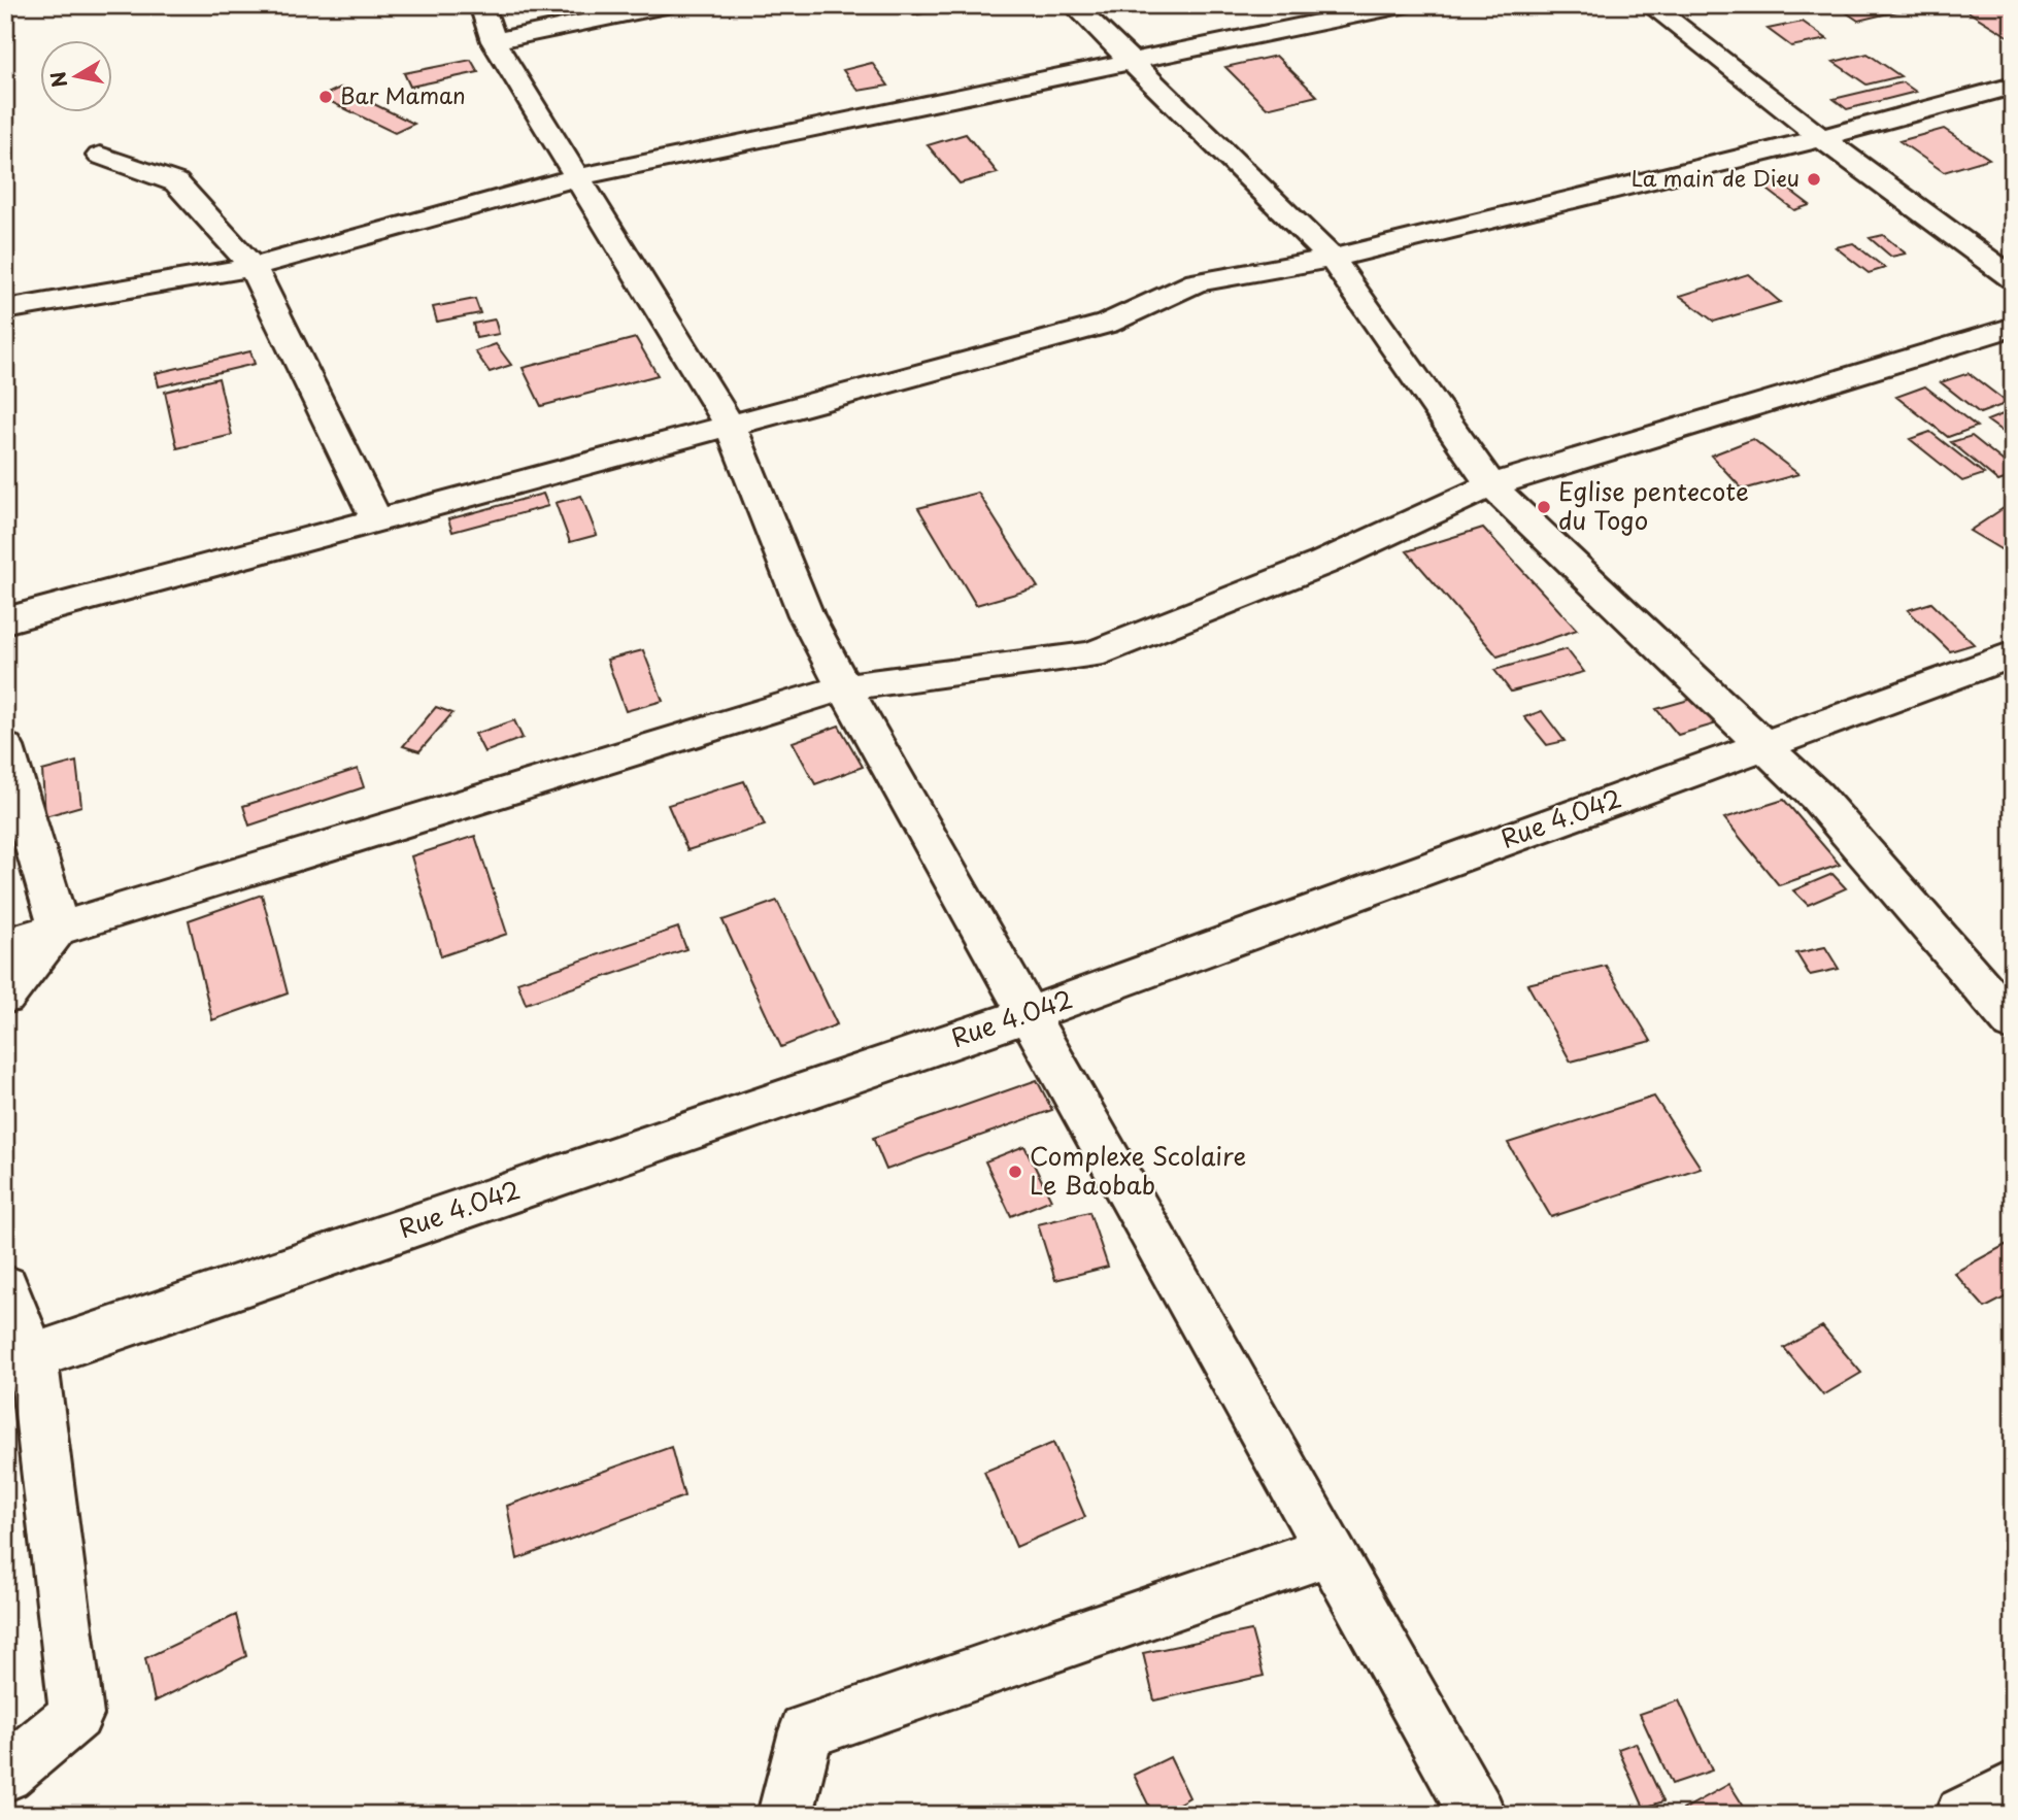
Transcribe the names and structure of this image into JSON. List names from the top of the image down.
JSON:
{
  "streets": {
    "street": ["Rue 4.042"]
  },
  "places": [
    "Bar Maman",
    "La main de Dieu",
    "Eglise pentecote du Togo",
    "Complexe Scolaire Le Baobab"
  ],
  "north": "left"
}
